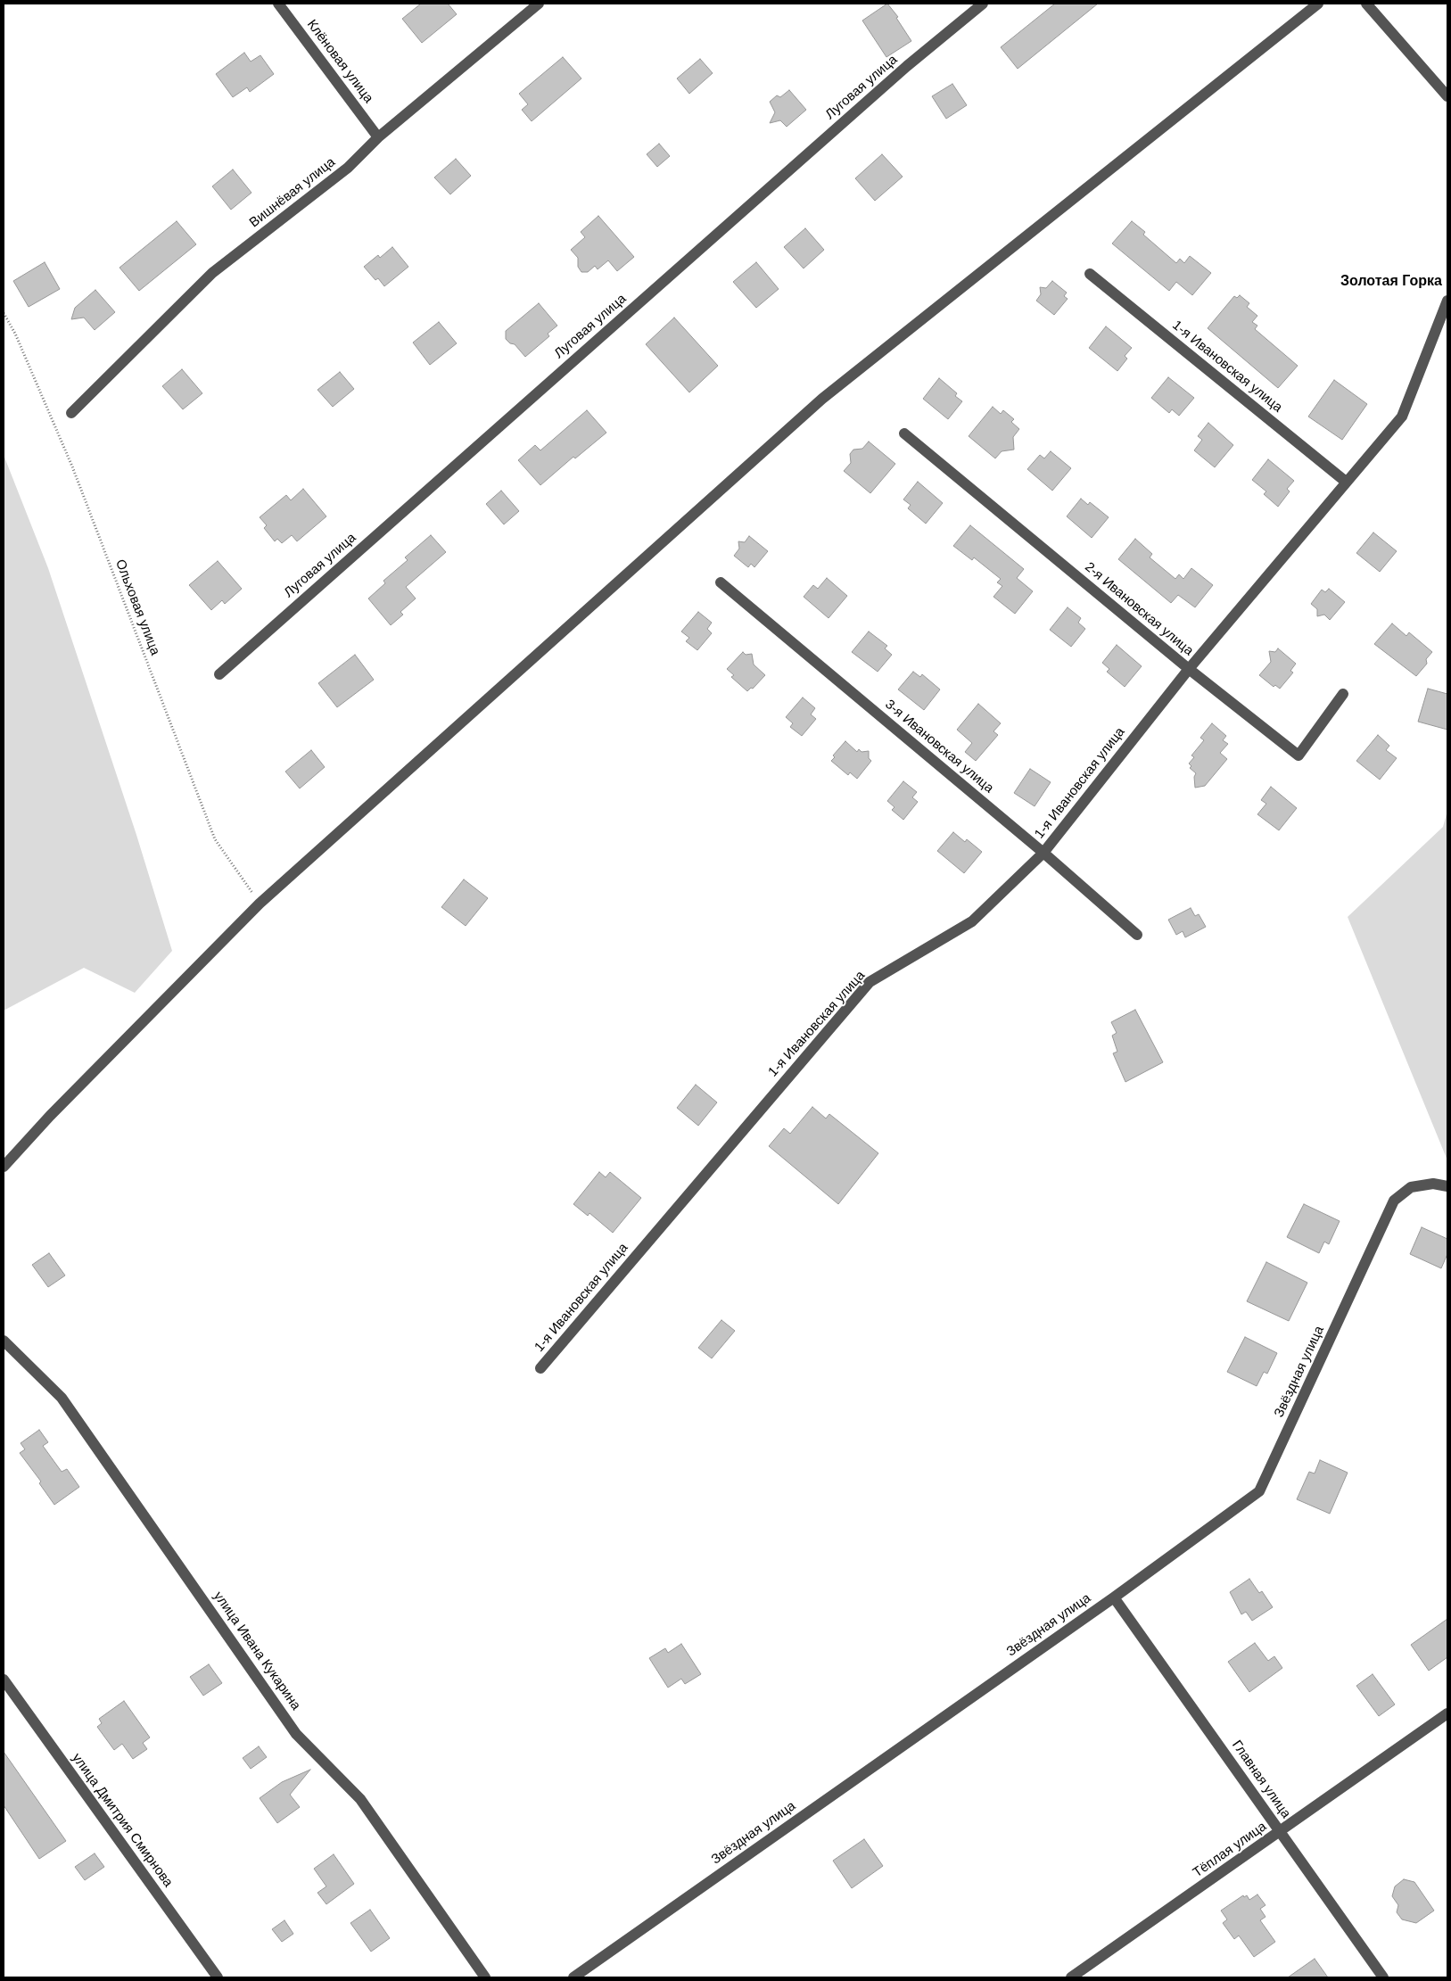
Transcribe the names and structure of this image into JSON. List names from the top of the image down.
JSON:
{
  "streets": {
    "street": [
      "Клёновая улица",
      "Луговая улица",
      "Вишнёвая улица",
      "1-я Ивановская улица",
      "2-я Ивановская улица",
      "3-я Ивановская улица",
      "Звёздная улица",
      "улица Ивана Кукарина",
      "Главная улица",
      "улица Дмитрия Смирнова",
      "Тёплая улица"
    ],
    "path": ["Ольховая улица"]
  },
  "crossings": [
    ["Клёновая улица", "Вишнёвая улица"],
    ["1-я Ивановская улица", "2-я Ивановская улица"],
    ["1-я Ивановская улица", "3-я Ивановская улица"],
    ["Звёздная улица", "Главная улица"],
    ["Главная улица", "Тёплая улица"]
  ],
  "districts": ["Золотая Горка"]
}
